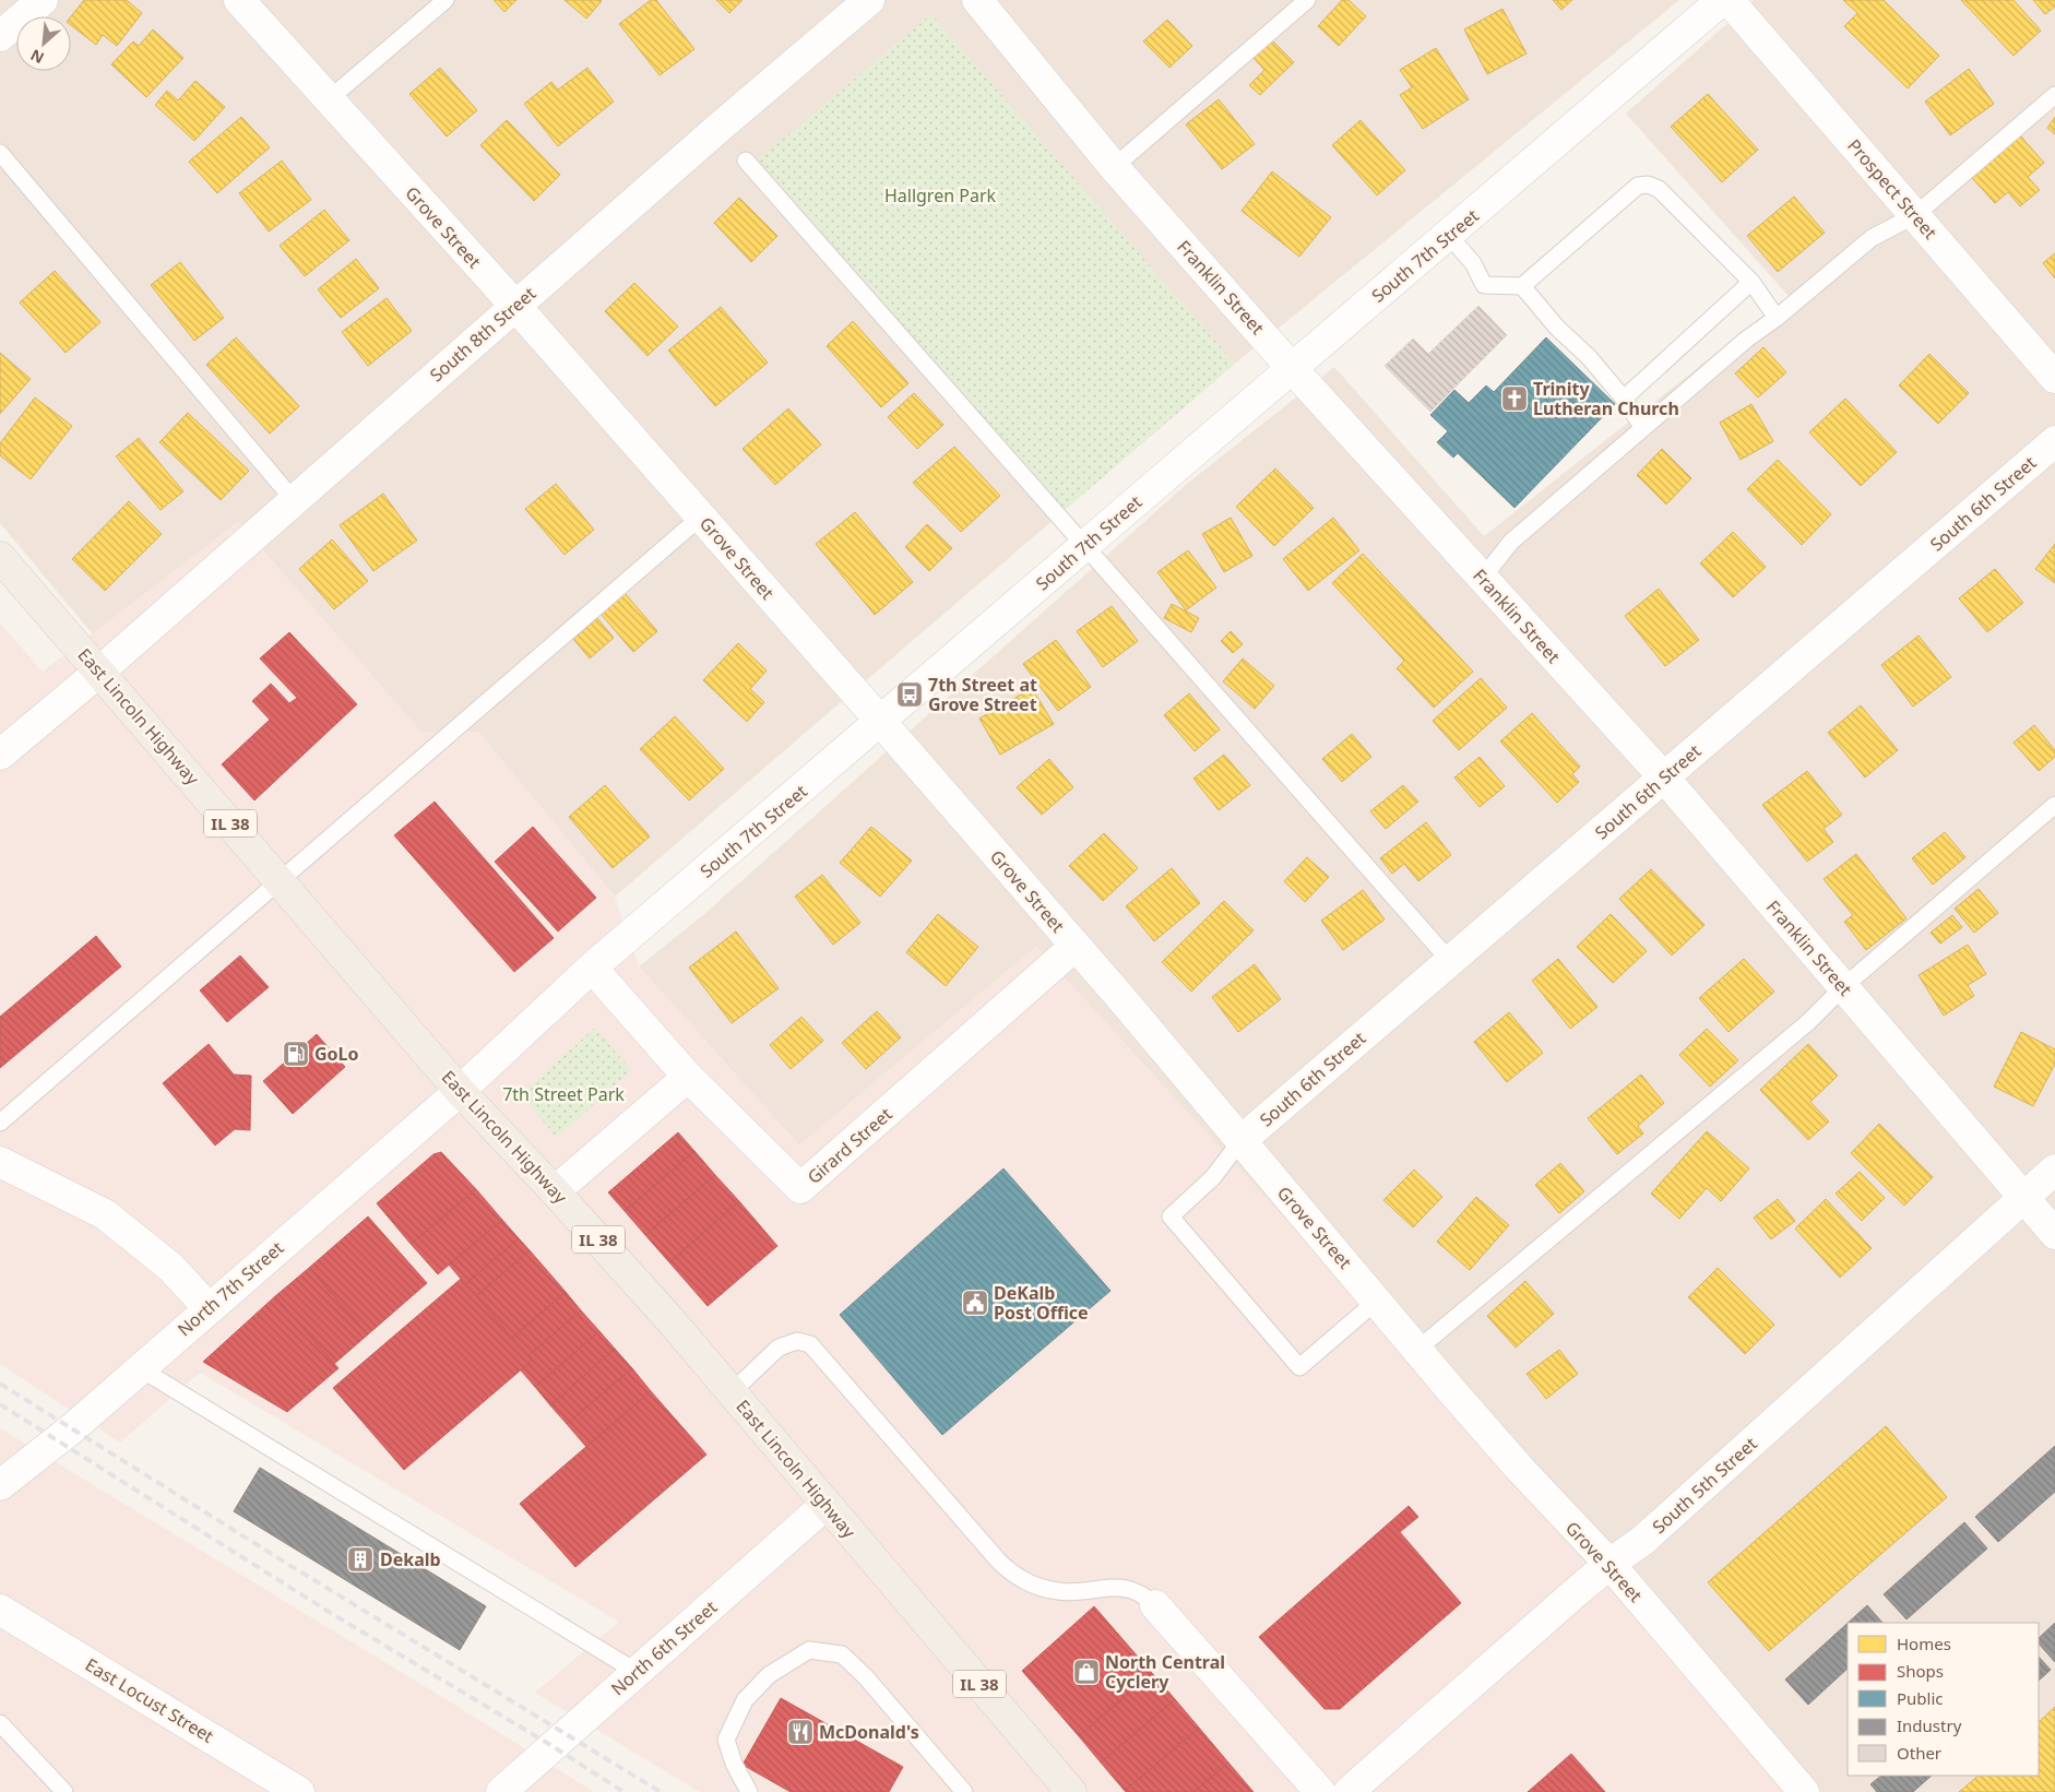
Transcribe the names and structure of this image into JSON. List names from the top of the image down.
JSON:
{
  "streets": {
    "main road": ["East Lincoln Highway", "IL 38"],
    "street": [
      "Prospect Street",
      "Grove Street",
      "South 7th Street",
      "Franklin Street",
      "South 8th Street",
      "South 6th Street",
      "Girard Street",
      "North 7th Street",
      "South 5th Street",
      "North 6th Street",
      "East Locust Street"
    ]
  },
  "crossings": [
    ["Grove Street", "South 7th Street"],
    ["Grove Street", "South 8th Street"],
    ["Grove Street", "South 6th Street"],
    ["Grove Street", "Girard Street"],
    ["Grove Street", "South 5th Street"],
    ["South 7th Street", "Franklin Street"],
    ["South 7th Street", "East Lincoln Highway"],
    ["South 7th Street", "Girard Street"],
    ["South 7th Street", "North 7th Street"],
    ["Franklin Street", "South 6th Street"],
    ["Franklin Street", "South 5th Street"],
    ["South 8th Street", "East Lincoln Highway"],
    ["East Lincoln Highway", "North 7th Street"],
    ["East Lincoln Highway", "North 6th Street"]
  ],
  "parks": ["Hallgren Park", "7th Street Park"],
  "places": {
    "church": ["Trinity Lutheran Church"],
    "bus stop": ["7th Street at Grove Street"],
    "fuel station": ["GoLo"],
    "public building": ["DeKalb Post Office"],
    "building": ["Dekalb"],
    "shop": ["North Central Cyclery"],
    "restaurant": ["McDonald's"]
  },
  "legend": [
    "Homes",
    "Shops",
    "Public",
    "Industry",
    "Other"
  ],
  "north": "bottom left"
}
